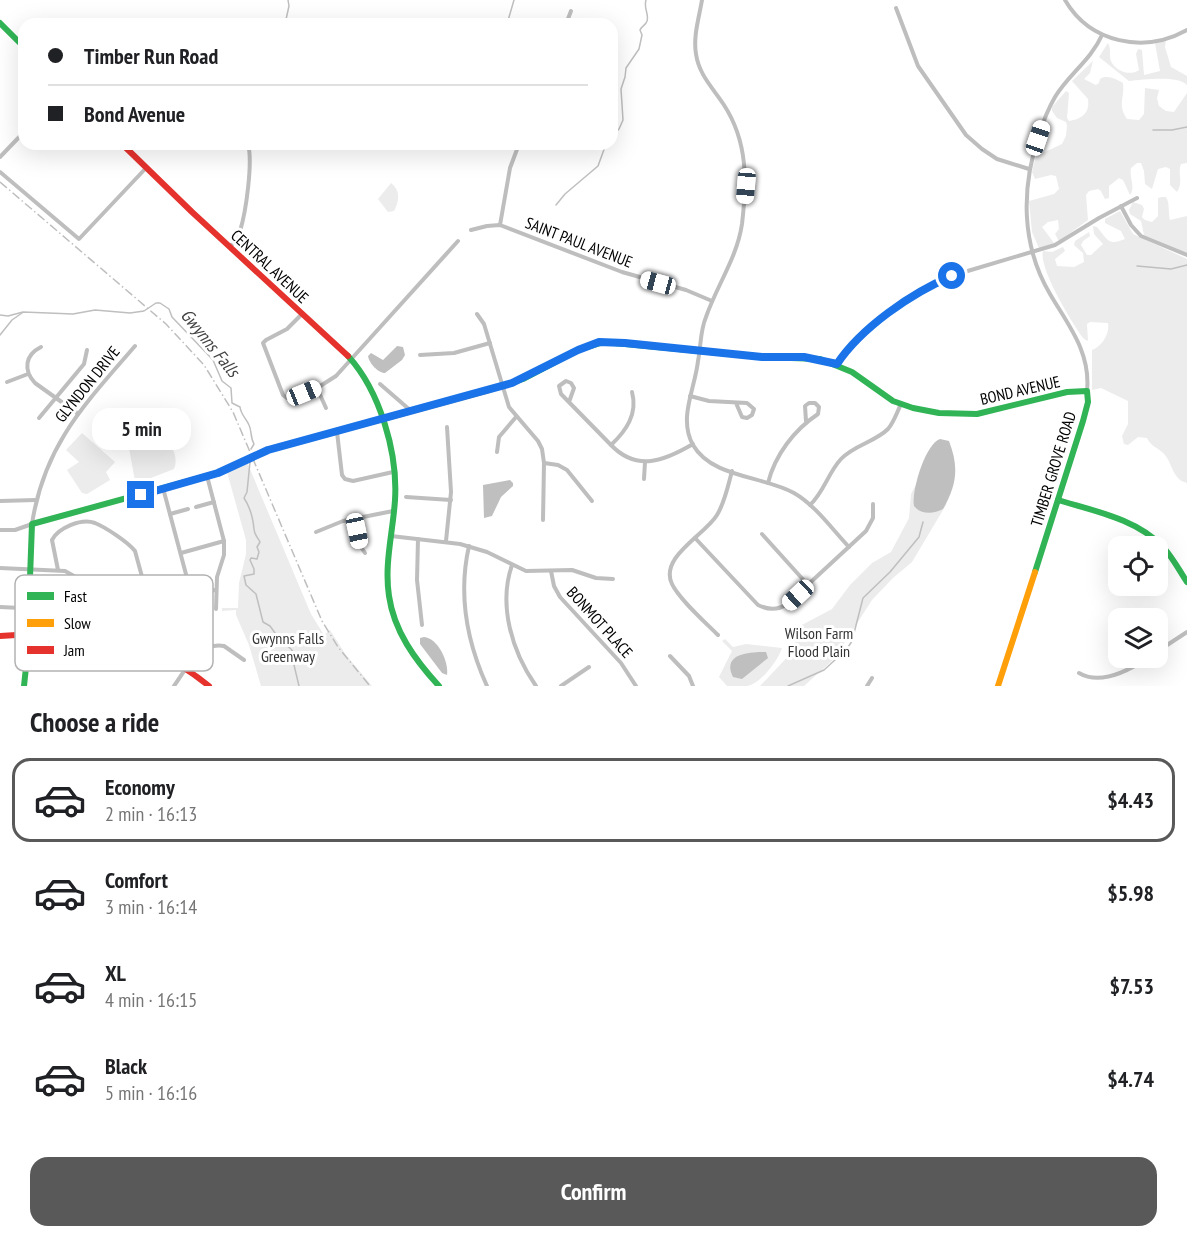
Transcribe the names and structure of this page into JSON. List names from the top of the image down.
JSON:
{
  "streets": {
    "street": [
      "SAINT PAUL AVENUE",
      "CENTRAL AVENUE",
      "GLYNDON DRIVE",
      "BOND AVENUE",
      "TIMBER GROVE ROAD",
      "BONMOT PLACE"
    ]
  },
  "crossings": [
    ["CENTRAL AVENUE", "BOND AVENUE"],
    ["GLYNDON DRIVE", "BOND AVENUE"],
    ["BOND AVENUE", "TIMBER GROVE ROAD"]
  ],
  "water": ["Gwynns Falls"],
  "parks": ["Wilson Farm Flood Plain", "Gwynns Falls Greenway"],
  "legend": ["Fast", "Slow", "Jam"],
  "page": {
    "banner": ["Timber Run Road", "Bond Avenue"],
    "bubble": "5 min",
    "heading": "Choose a ride",
    "list": [
      {
        "name": "Economy",
        "note": "2 min · 16:13",
        "value": "$4.43"
      },
      {
        "name": "Comfort",
        "note": "3 min · 16:14",
        "value": "$5.98"
      },
      {
        "name": "XL",
        "note": "4 min · 16:15",
        "value": "$7.53"
      },
      {
        "name": "Black",
        "note": "5 min · 16:16",
        "value": "$4.74"
      }
    ],
    "buttons": "Confirm"
  }
}
